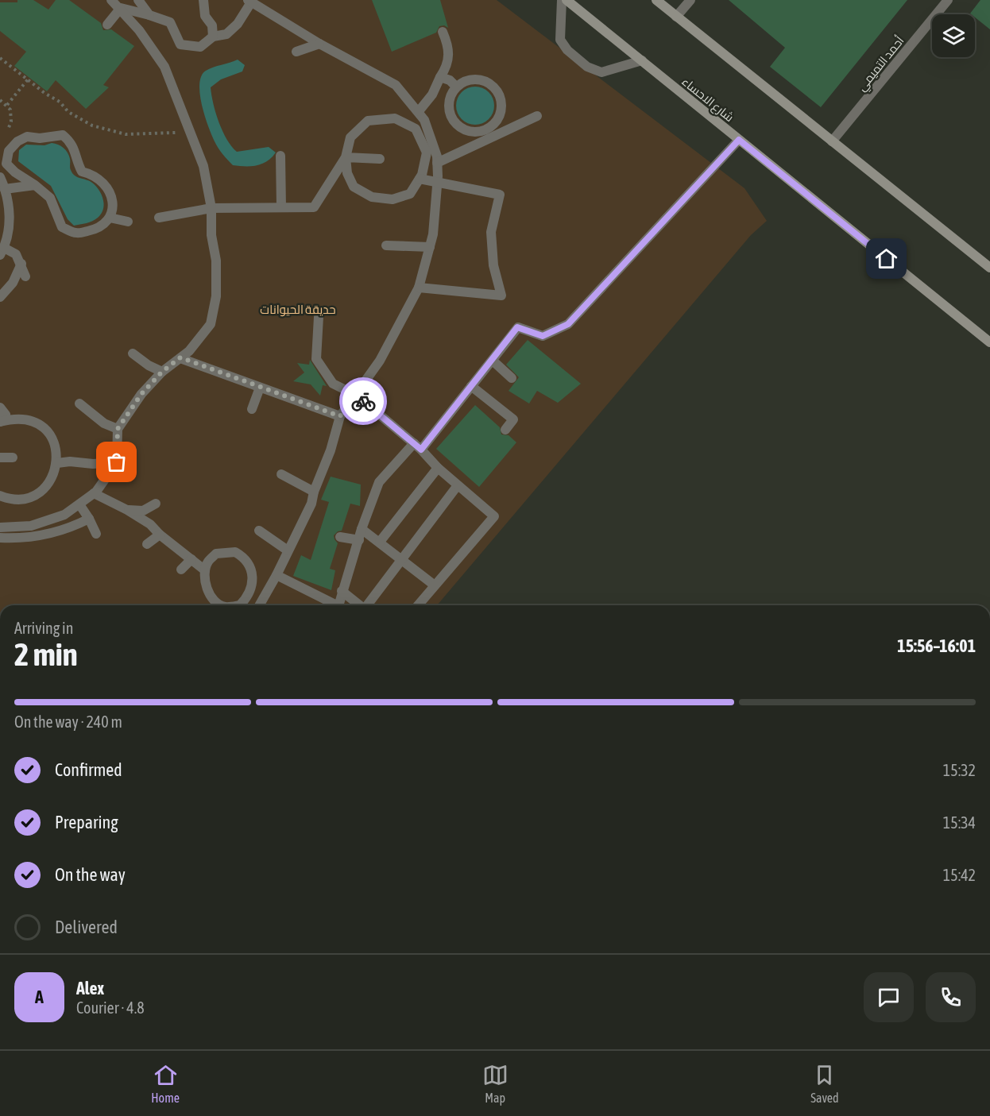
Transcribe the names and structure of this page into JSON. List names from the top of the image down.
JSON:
{
  "streets": {
    "main road": ["شارع الاحساء"],
    "street": ["أحمد التميمي"]
  },
  "parks": ["حديقة الحيوانات"],
  "page": {
    "heading": ["2 min", "Arriving in", "15:56–16:01"],
    "panel": ["Alex", "Courier · 4.8"],
    "bar": "On the way · 240 m",
    "list": [
      ["Confirmed", "15:32"],
      ["Preparing", "15:34"],
      ["On the way", "15:42"],
      "Delivered"
    ],
    "round": "A",
    "tabs": ["Home", "Map", "Saved"]
  }
}
